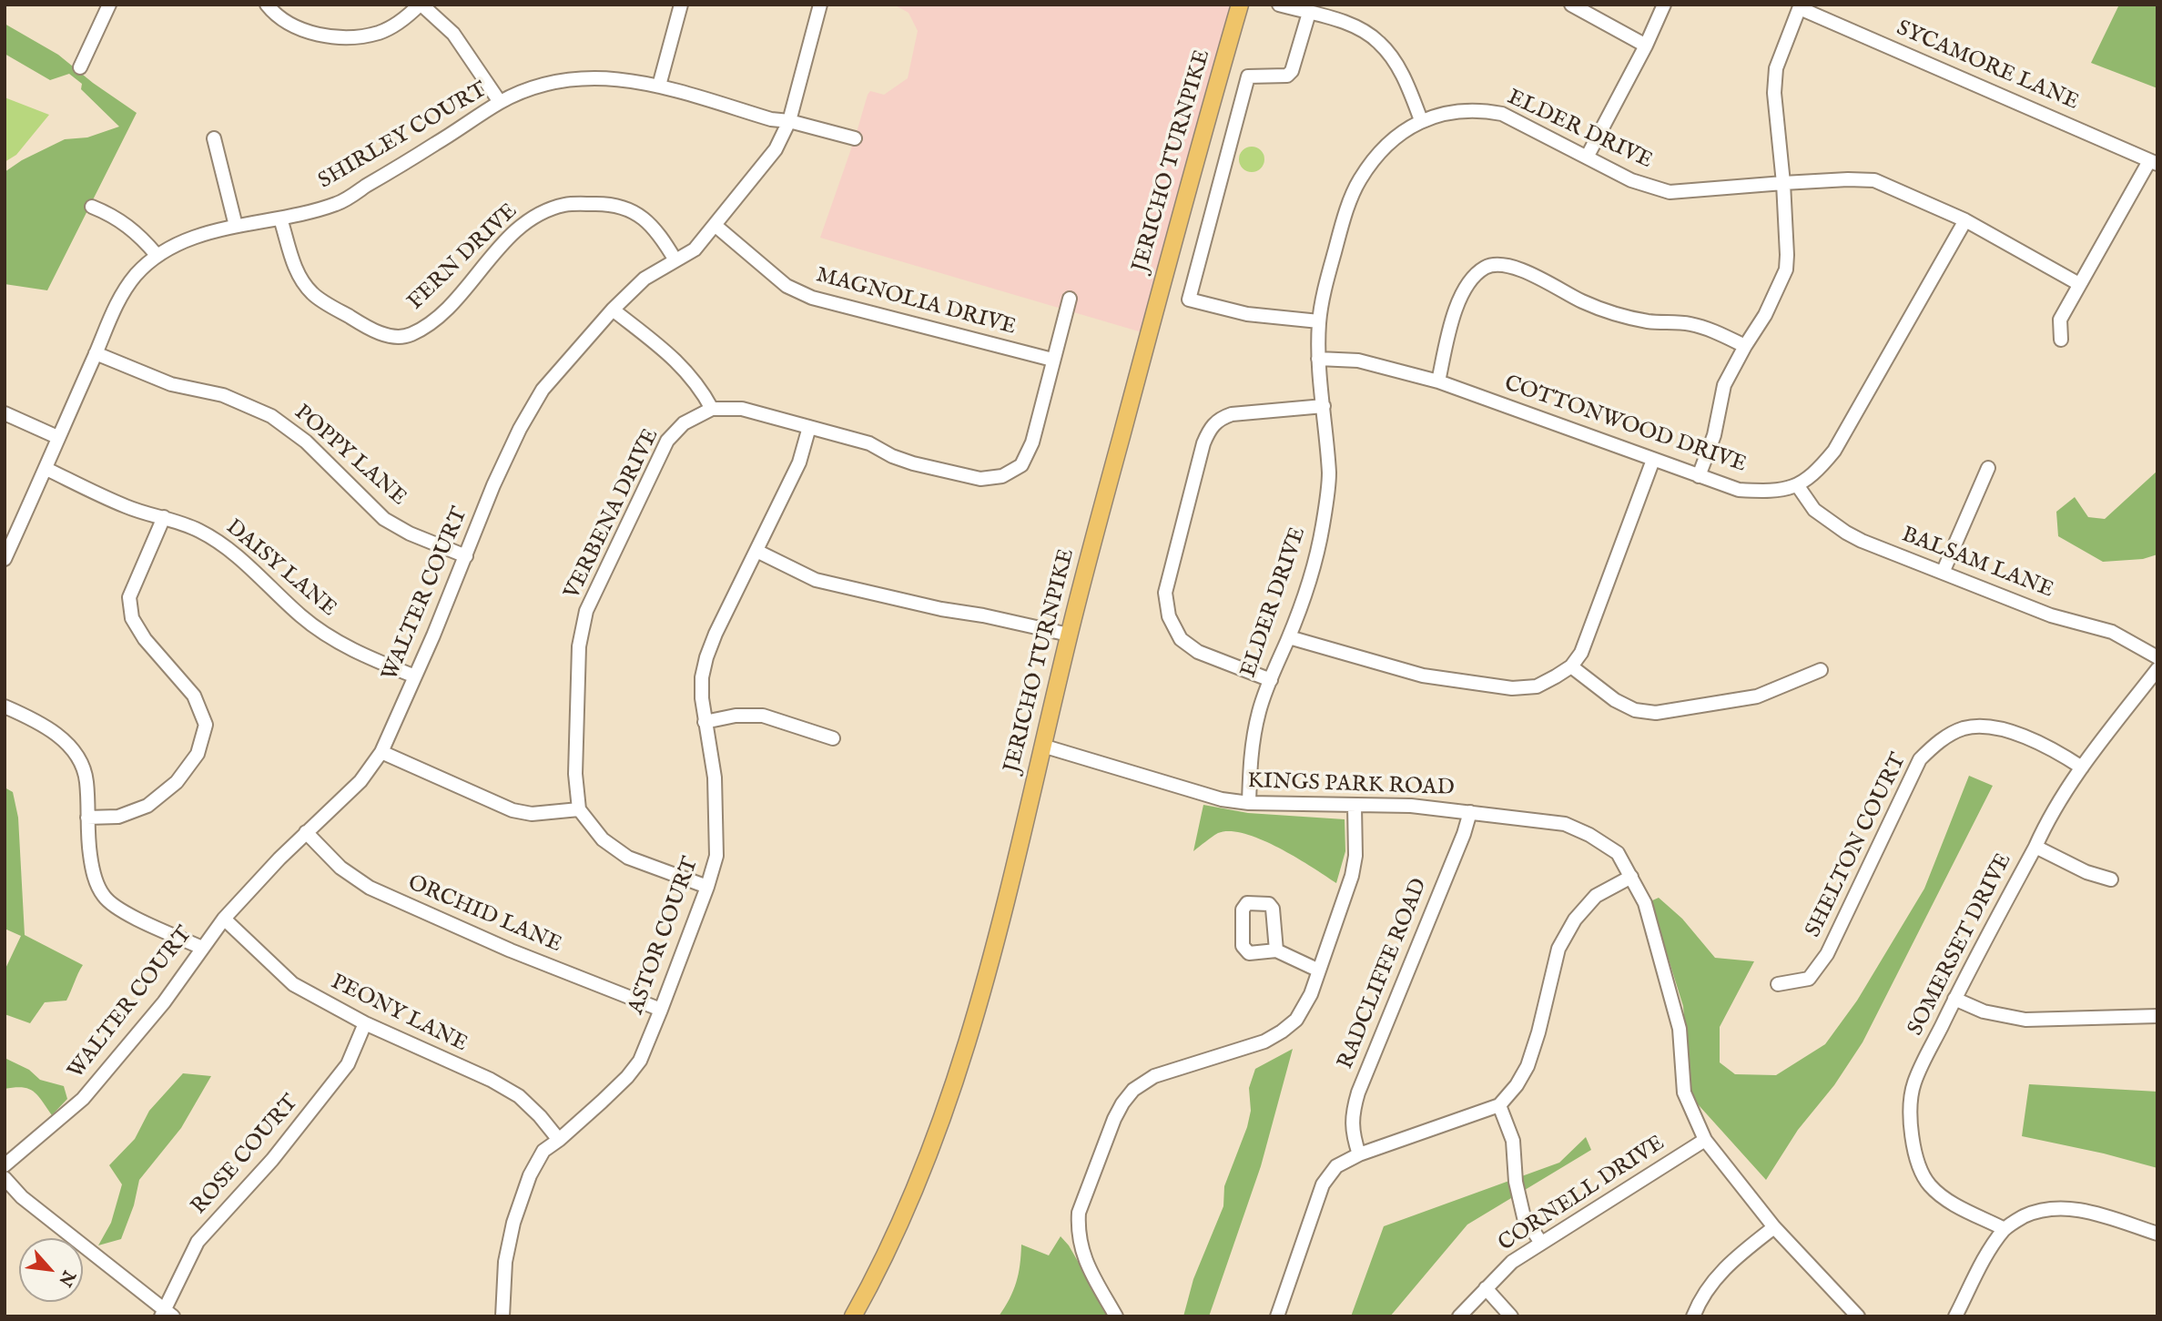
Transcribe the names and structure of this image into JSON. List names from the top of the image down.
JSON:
{
  "streets": {
    "main road": ["JERICHO TURNPIKE"],
    "street": [
      "SYCAMORE LANE",
      "ELDER DRIVE",
      "SHIRLEY COURT",
      "FERN DRIVE",
      "MAGNOLIA DRIVE",
      "COTTONWOOD DRIVE",
      "POPPY LANE",
      "VERBENA DRIVE",
      "BALSAM LANE",
      "DAISY LANE",
      "WALTER COURT",
      "KINGS PARK ROAD",
      "SHELTON COURT",
      "ORCHID LANE",
      "ASTOR COURT",
      "SOMERSET DRIVE",
      "RADCLIFFE ROAD",
      "PEONY LANE",
      "ROSE COURT",
      "CORNELL DRIVE"
    ]
  },
  "crossings": [
    ["ELDER DRIVE", "COTTONWOOD DRIVE"],
    ["ELDER DRIVE", "KINGS PARK ROAD"],
    ["SHIRLEY COURT", "FERN DRIVE"],
    ["SHIRLEY COURT", "POPPY LANE"],
    ["SHIRLEY COURT", "DAISY LANE"],
    ["SHIRLEY COURT", "WALTER COURT"],
    ["JERICHO TURNPIKE", "KINGS PARK ROAD"],
    ["FERN DRIVE", "WALTER COURT"],
    ["MAGNOLIA DRIVE", "VERBENA DRIVE"],
    ["MAGNOLIA DRIVE", "WALTER COURT"],
    ["COTTONWOOD DRIVE", "BALSAM LANE"],
    ["POPPY LANE", "WALTER COURT"],
    ["VERBENA DRIVE", "ASTOR COURT"],
    ["DAISY LANE", "WALTER COURT"],
    ["WALTER COURT", "ORCHID LANE"],
    ["WALTER COURT", "PEONY LANE"],
    ["KINGS PARK ROAD", "RADCLIFFE ROAD"],
    ["KINGS PARK ROAD", "CORNELL DRIVE"],
    ["SHELTON COURT", "SOMERSET DRIVE"],
    ["ORCHID LANE", "ASTOR COURT"],
    ["ASTOR COURT", "PEONY LANE"],
    ["PEONY LANE", "ROSE COURT"]
  ],
  "north": "bottom right"
}
